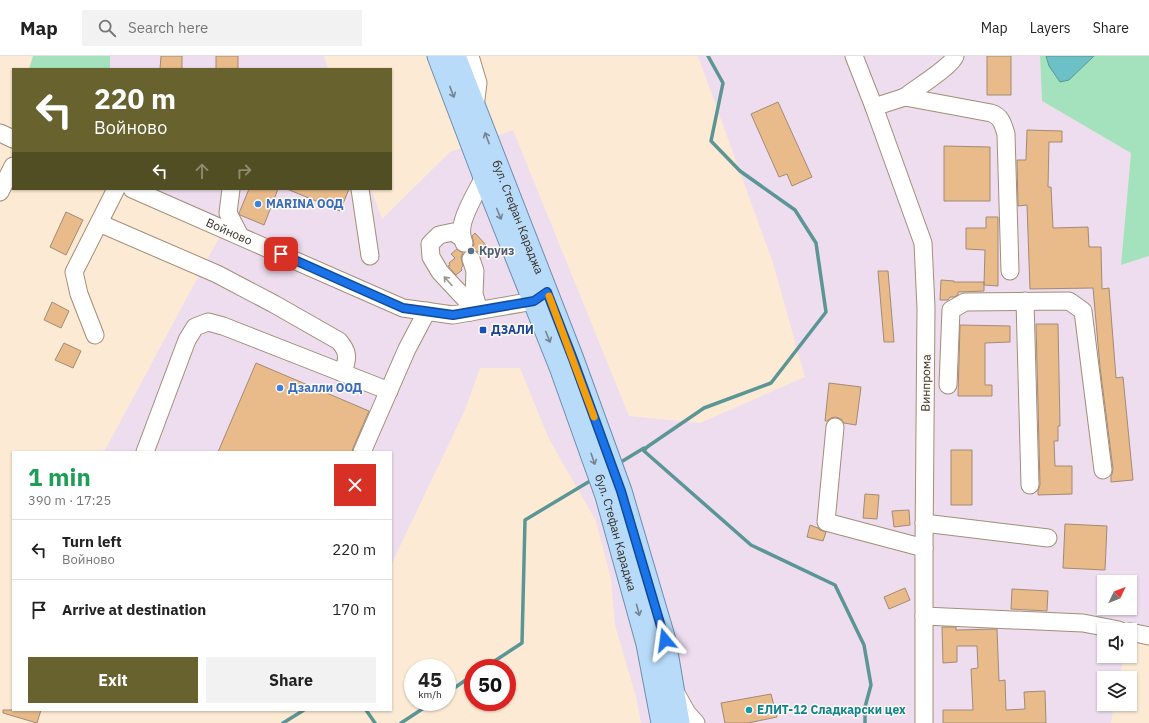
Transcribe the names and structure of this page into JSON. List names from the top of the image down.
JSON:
{
  "streets": {
    "main road": ["бул. Стефан Караджа"],
    "street": ["Войново", "Винпрома"]
  },
  "crossings": [
    ["бул. Стефан Караджа", "Войново"]
  ],
  "places": {
    "other": [
      "MARINA ООД",
      "Круиз",
      "Дзалли ООД",
      "ЕЛИТ-12 Сладкарски цех"
    ],
    "transit": ["ДЗАЛИ"]
  },
  "north": "top right",
  "page": {
    "header": "Map",
    "search": "Search here",
    "nav": ["Map", "Layers", "Share"],
    "turn": ["220 m", "Войново"],
    "heading": ["1 min", "390 m · 17:25"],
    "list": [
      {
        "name": "Turn left",
        "note": "Войново",
        "value": "220 m"
      },
      {
        "name": "Arrive at destination",
        "value": "170 m"
      }
    ],
    "buttons": ["Exit", "Share"],
    "speed": "45 km/h",
    "limit": "50"
  }
}
